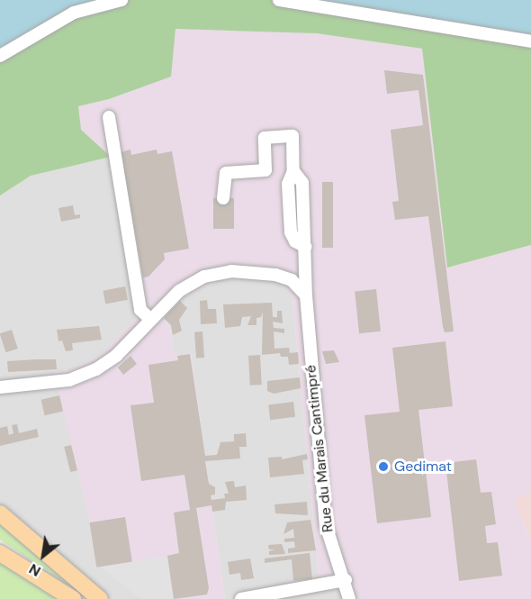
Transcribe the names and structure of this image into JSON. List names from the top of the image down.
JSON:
{
  "streets": {
    "street": ["Rue du Marais Cantimpré"]
  },
  "places": ["Gedimat"],
  "north": "bottom left"
}
